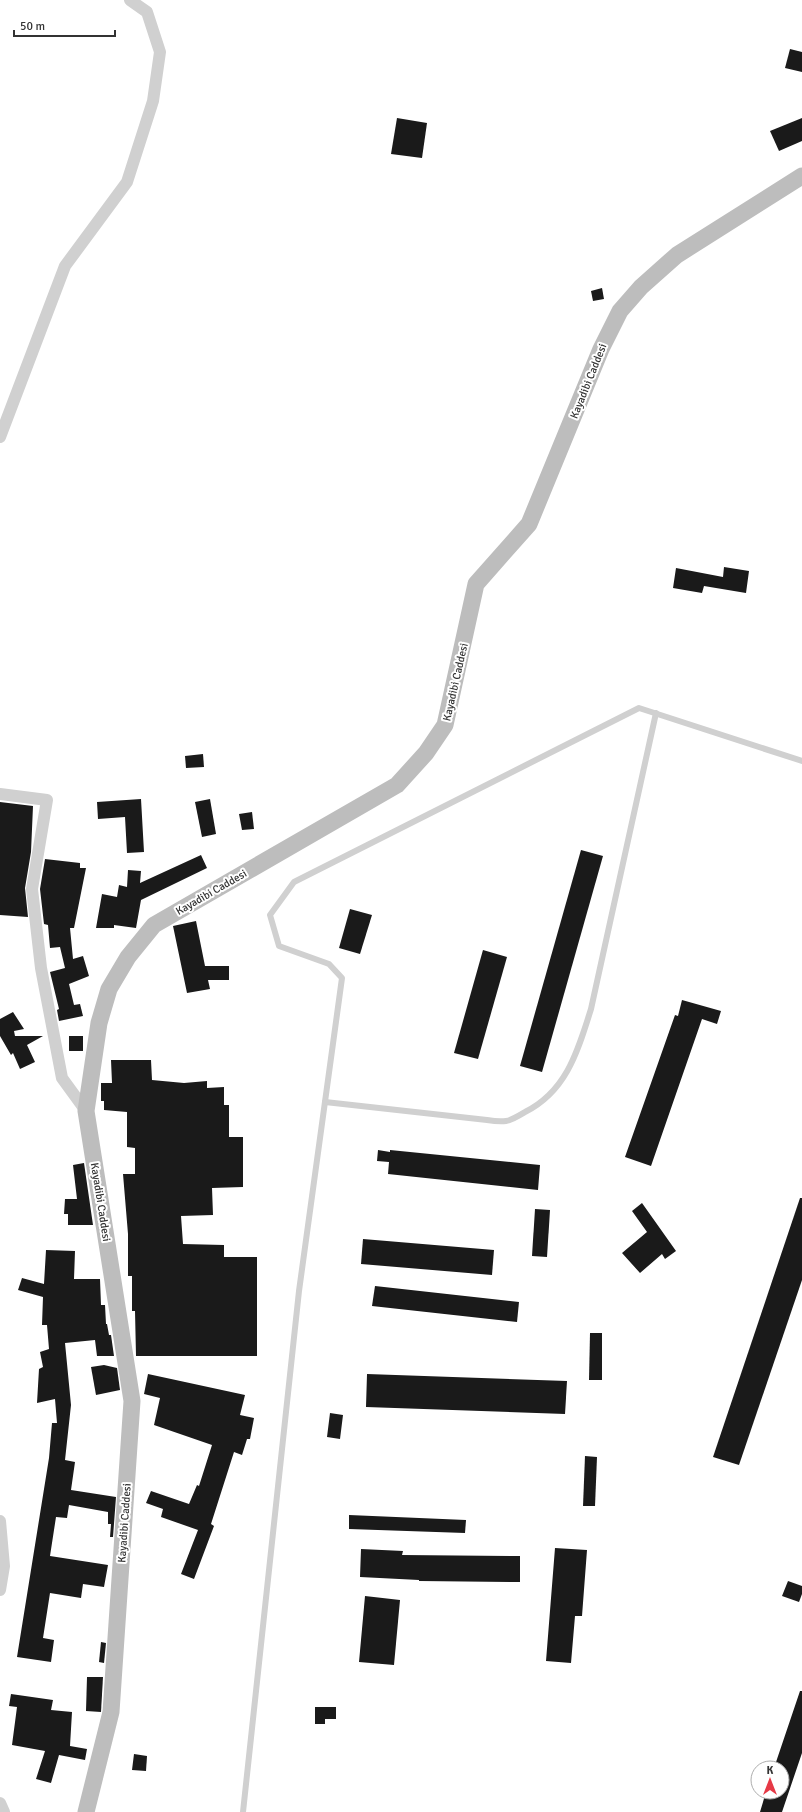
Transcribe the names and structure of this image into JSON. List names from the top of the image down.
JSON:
{
  "streets": {
    "street": ["Kayadibi Caddesi"]
  },
  "scale_bar": "50 m",
  "north": "top"
}
